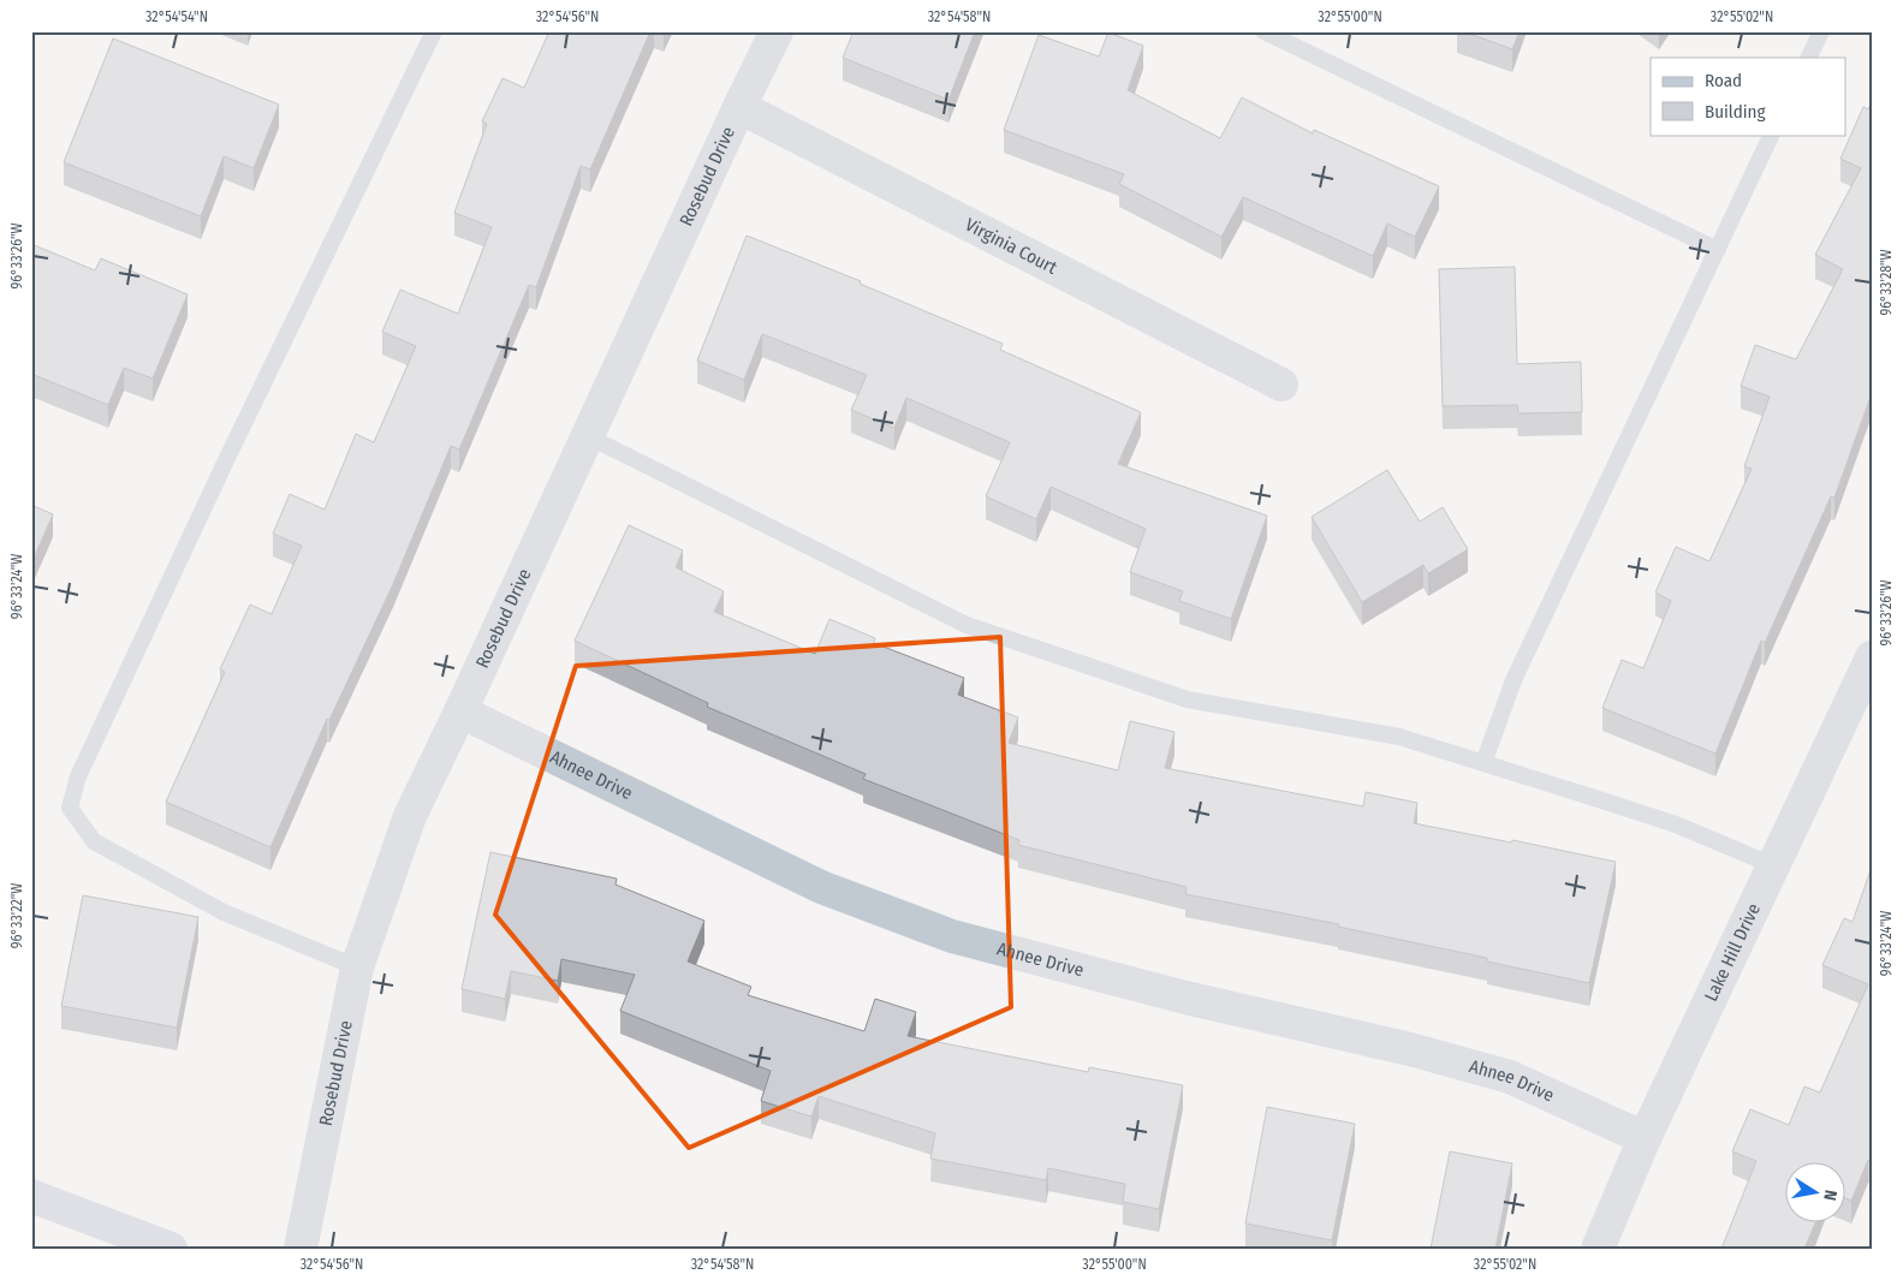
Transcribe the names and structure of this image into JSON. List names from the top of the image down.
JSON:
{
  "streets": {
    "street": [
      "Rosebud Drive",
      "Virginia Court",
      "Ahnee Drive",
      "Lake Hill Drive"
    ]
  },
  "crossings": [
    ["Rosebud Drive", "Virginia Court"],
    ["Rosebud Drive", "Ahnee Drive"],
    ["Ahnee Drive", "Lake Hill Drive"]
  ],
  "legend": ["Road", "Building"],
  "north": "right",
  "coordinates": [
    "32°54'54\"N",
    "32°54'56\"N",
    "32°54'58\"N",
    "32°55'00\"N",
    "32°55'02\"N",
    "96°33'26\"W",
    "96°33'28\"W",
    "96°33'24\"W",
    "96°33'22\"W"
  ]
}
